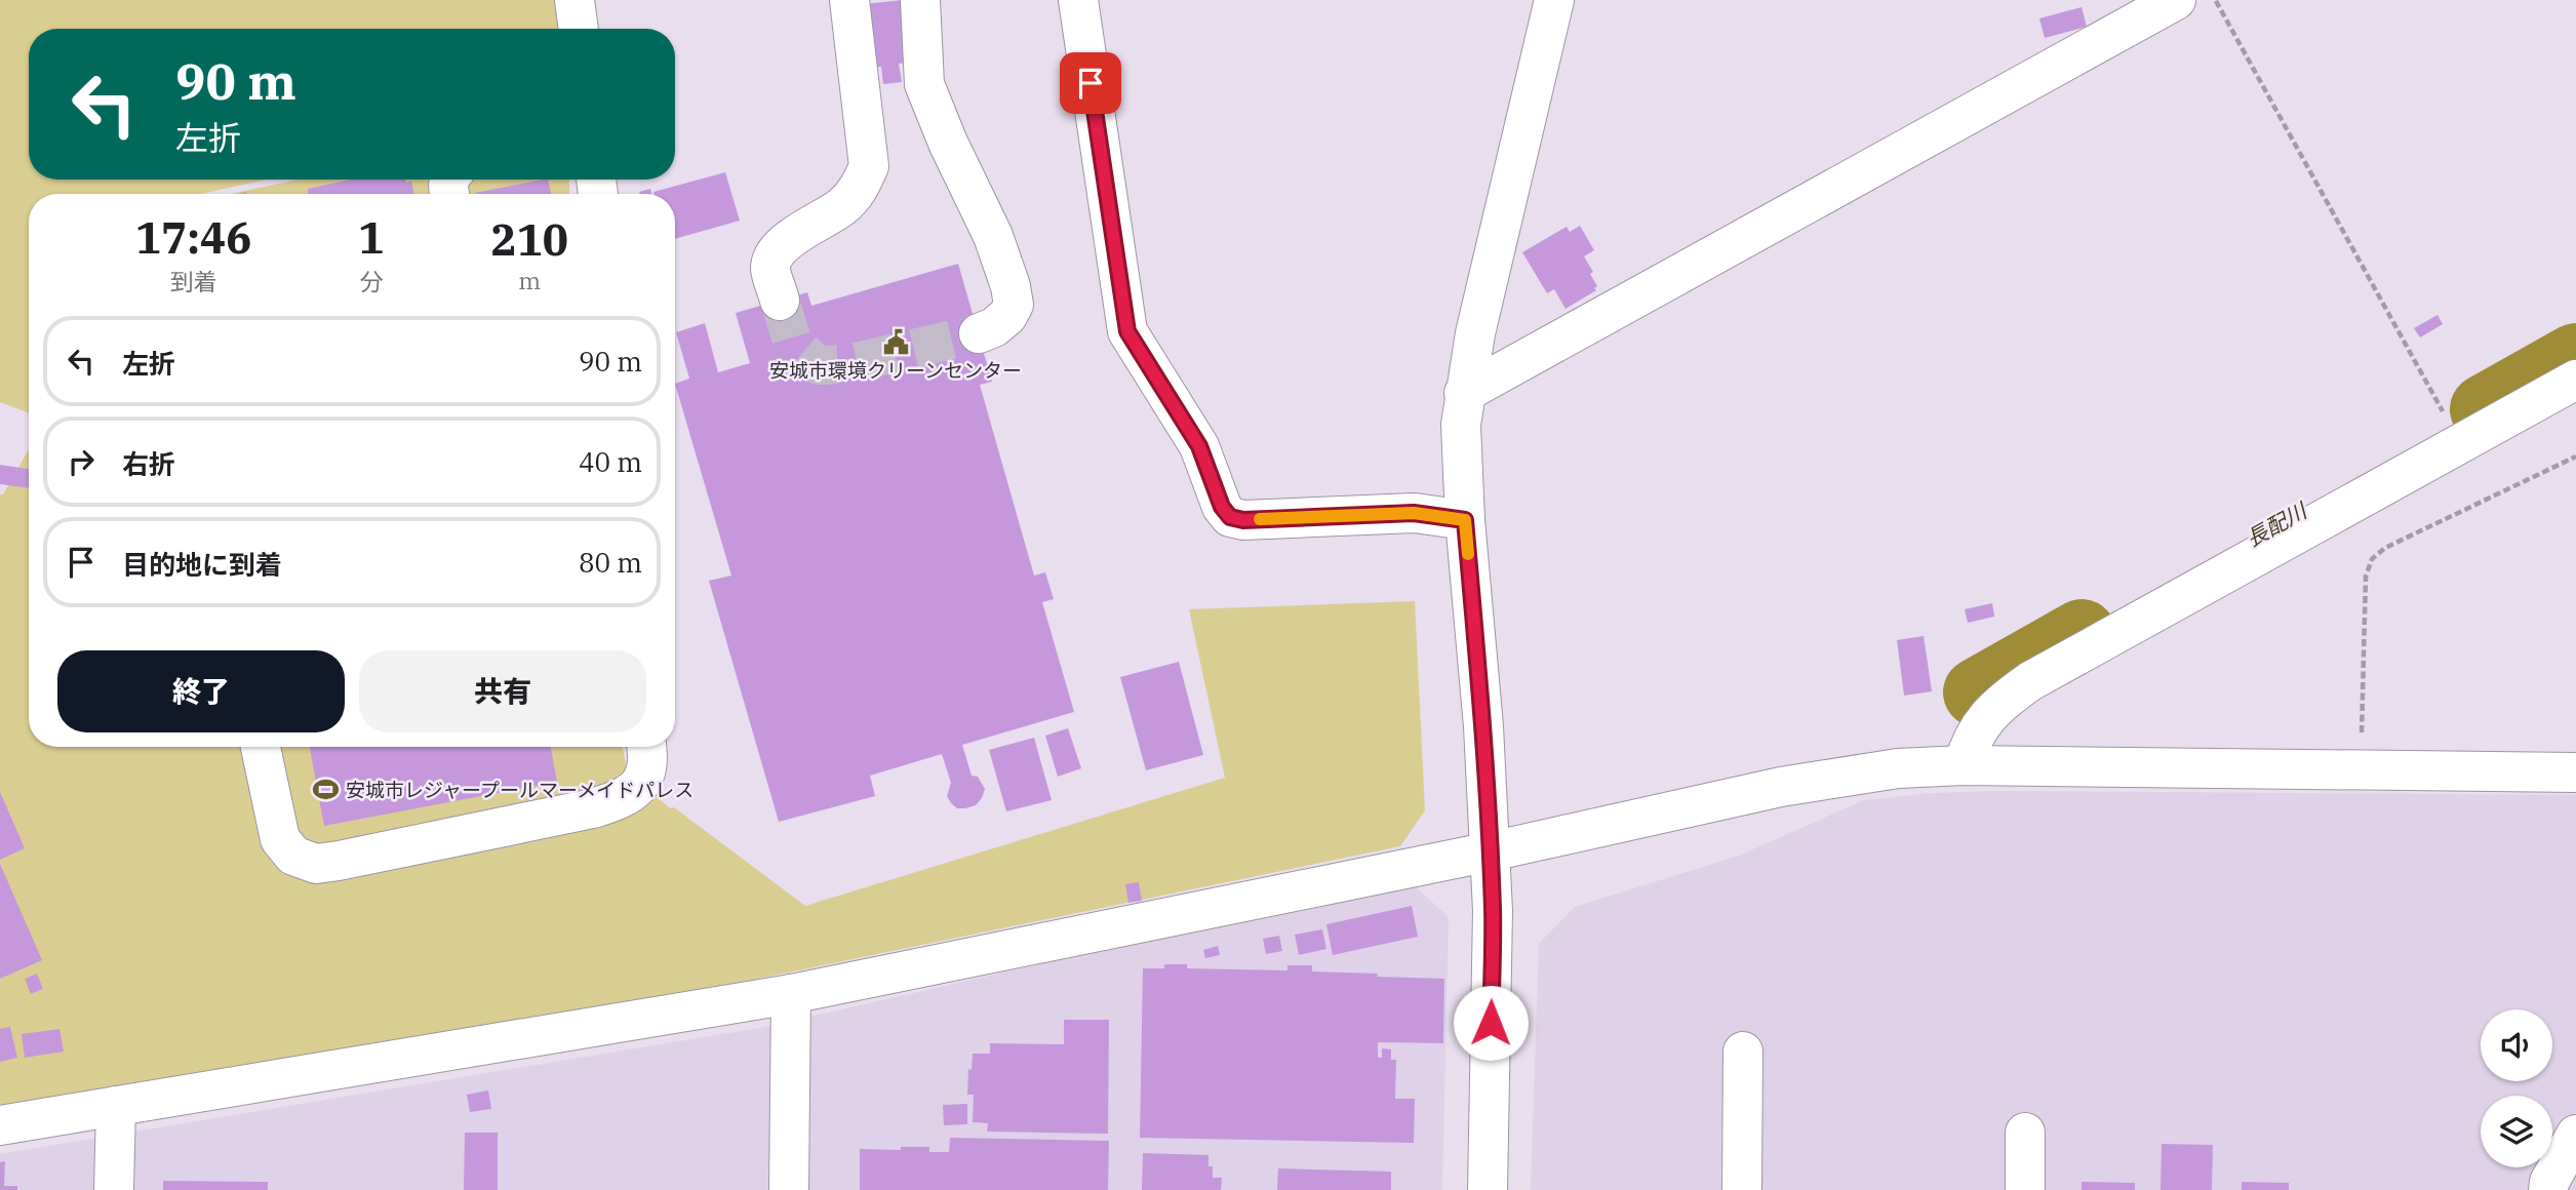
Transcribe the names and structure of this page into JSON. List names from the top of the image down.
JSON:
{
  "water": ["長配川"],
  "places": {
    "public building": ["安城市環境クリーンセンター"],
    "sports": ["安城市レジャープールマーメイドパレス"]
  },
  "page": {
    "turn": ["90 m", "左折"],
    "eta": [
      "17:46",
      "到着",
      "1",
      "分",
      "210",
      "m"
    ],
    "list": [
      {
        "name": "左折",
        "value": "90 m"
      },
      {
        "name": "右折",
        "value": "40 m"
      },
      {
        "name": "目的地に到着",
        "value": "80 m"
      }
    ],
    "buttons": ["終了", "共有"]
  }
}
